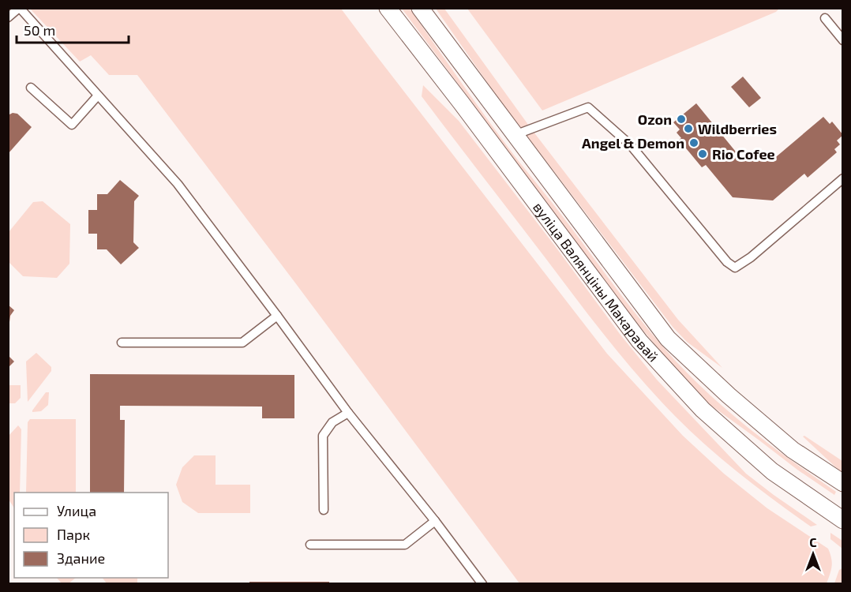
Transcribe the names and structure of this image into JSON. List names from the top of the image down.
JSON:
{
  "streets": {
    "street": ["вуліца Валянціны Макаравай"]
  },
  "places": [
    "Ozon",
    "Wildberries",
    "Angel & Demon",
    "Rio Cofee"
  ],
  "legend": ["Улица", "Парк", "Здание"],
  "scale_bar": "50 m",
  "north": "top"
}
